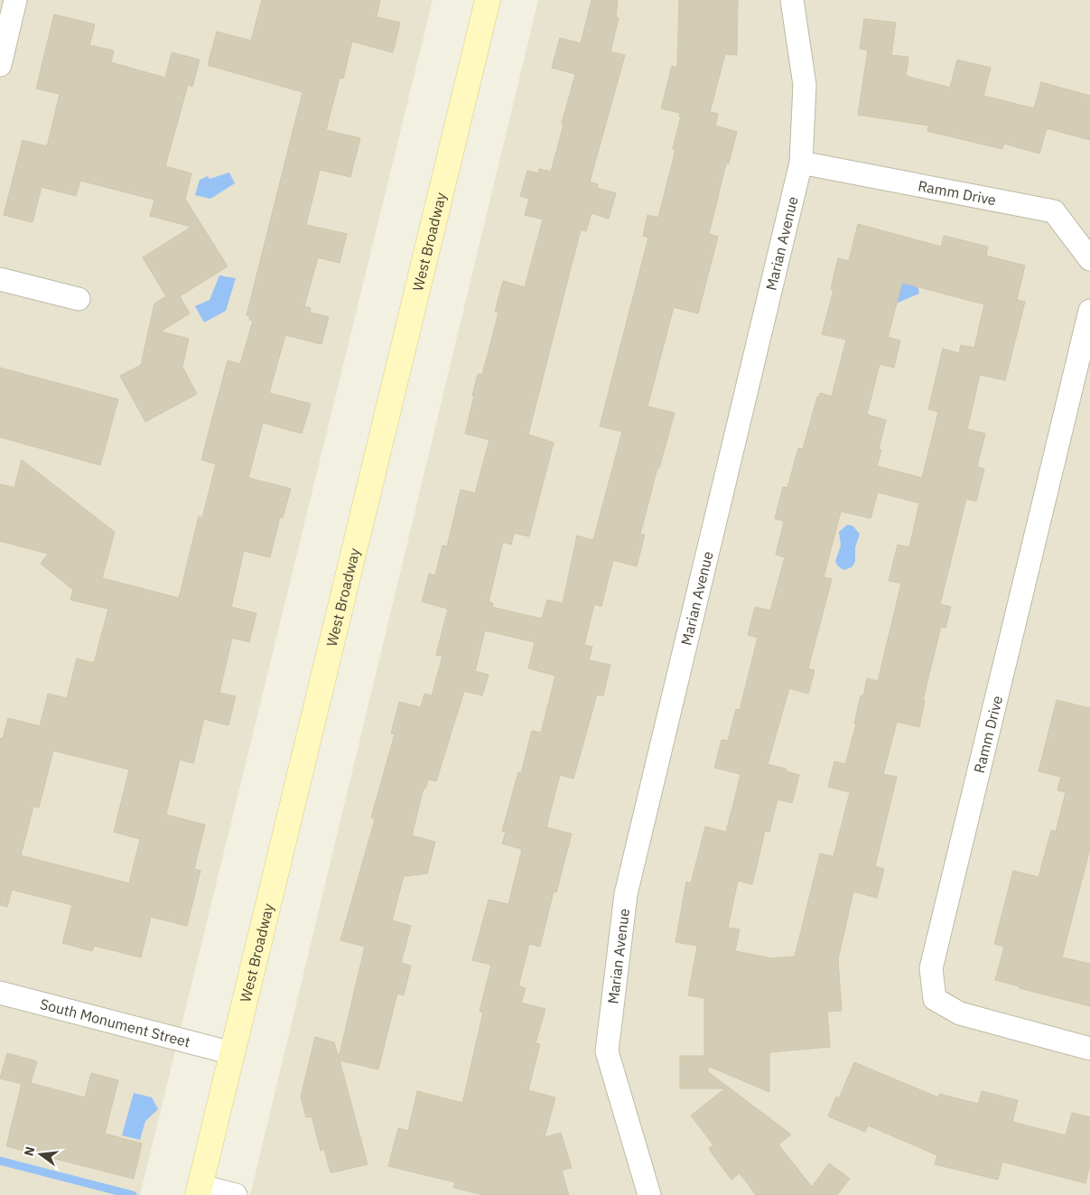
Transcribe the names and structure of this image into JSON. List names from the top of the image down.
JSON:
{
  "streets": {
    "main road": ["West Broadway"],
    "street": ["Ramm Drive", "Marian Avenue", "South Monument Street"]
  },
  "crossings": [
    ["Ramm Drive", "Marian Avenue"],
    ["West Broadway", "South Monument Street"]
  ],
  "north": "left"
}
